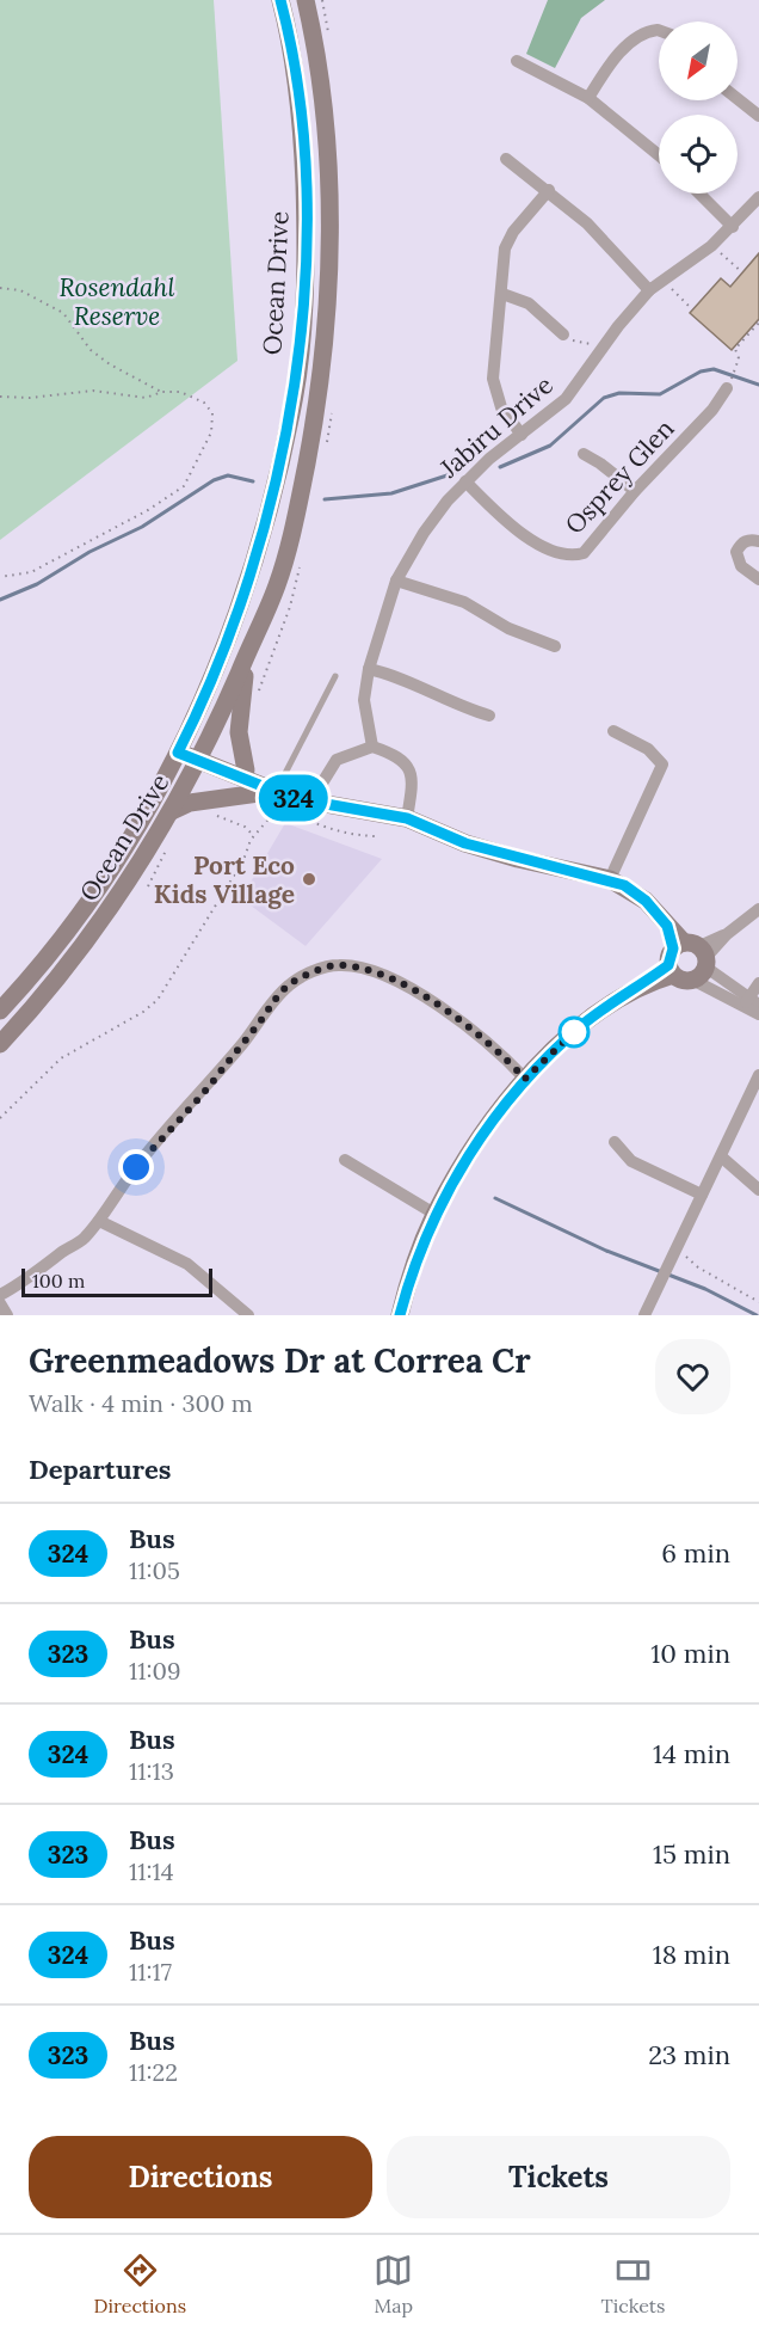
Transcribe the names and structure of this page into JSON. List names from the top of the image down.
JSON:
{
  "streets": {
    "main road": ["Ocean Drive"],
    "street": ["Jabiru Drive", "Osprey Glen"]
  },
  "crossings": [
    ["Jabiru Drive", "Osprey Glen"]
  ],
  "parks": ["Rosendahl Reserve"],
  "places": ["Port Eco Kids Village"],
  "lines": ["bus line 324"],
  "scale_bar": "100 m",
  "north": "bottom left",
  "page": {
    "on_map": "324",
    "scale": "100 m",
    "heading": [
      ["Greenmeadows Dr at Correa Cr", "Walk · 4 min · 300 m"],
      "Departures"
    ],
    "list": [
      {
        "mark": "324",
        "name": "Bus",
        "note": "11:05",
        "value": "6 min"
      },
      {
        "mark": "323",
        "name": "Bus",
        "note": "11:09",
        "value": "10 min"
      },
      {
        "mark": "324",
        "name": "Bus",
        "note": "11:13",
        "value": "14 min"
      },
      {
        "mark": "323",
        "name": "Bus",
        "note": "11:14",
        "value": "15 min"
      },
      {
        "mark": "324",
        "name": "Bus",
        "note": "11:17",
        "value": "18 min"
      },
      {
        "mark": "323",
        "name": "Bus",
        "note": "11:22",
        "value": "23 min"
      }
    ],
    "buttons": ["Directions", "Tickets"],
    "tabs": ["Directions", "Map", "Tickets"]
  }
}
